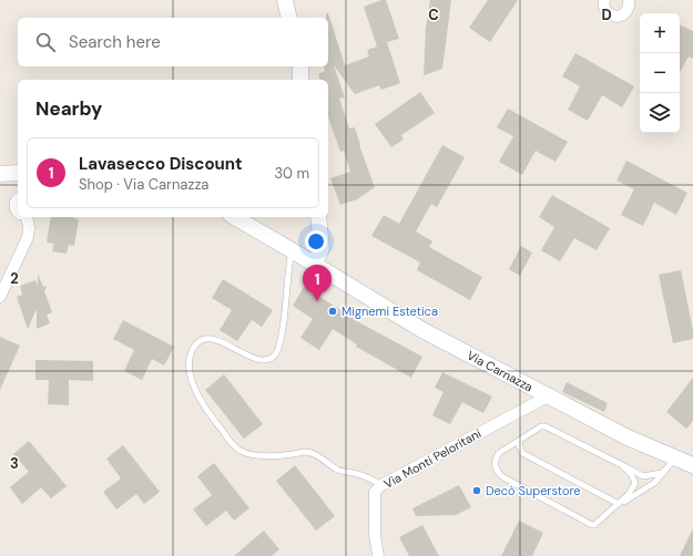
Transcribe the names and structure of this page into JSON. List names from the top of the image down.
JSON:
{
  "streets": {
    "main road": ["Via Carnazza"],
    "street": ["Via Monti Peloritani"]
  },
  "crossings": [
    ["Via Carnazza", "Via Monti Peloritani"]
  ],
  "places": ["Mignemi Estetica", "Decò Superstore"],
  "page": {
    "map_buttons": ["+", "−"],
    "search": "Search here",
    "heading": "Nearby",
    "list": [
      {
        "mark": "1",
        "name": "Lavasecco Discount",
        "note": "Shop · Via Carnazza",
        "value": "30 m"
      }
    ],
    "pins": "1"
  },
  "grid": {
    "columns": ["C", "D"],
    "rows": ["2", "3"]
  }
}
